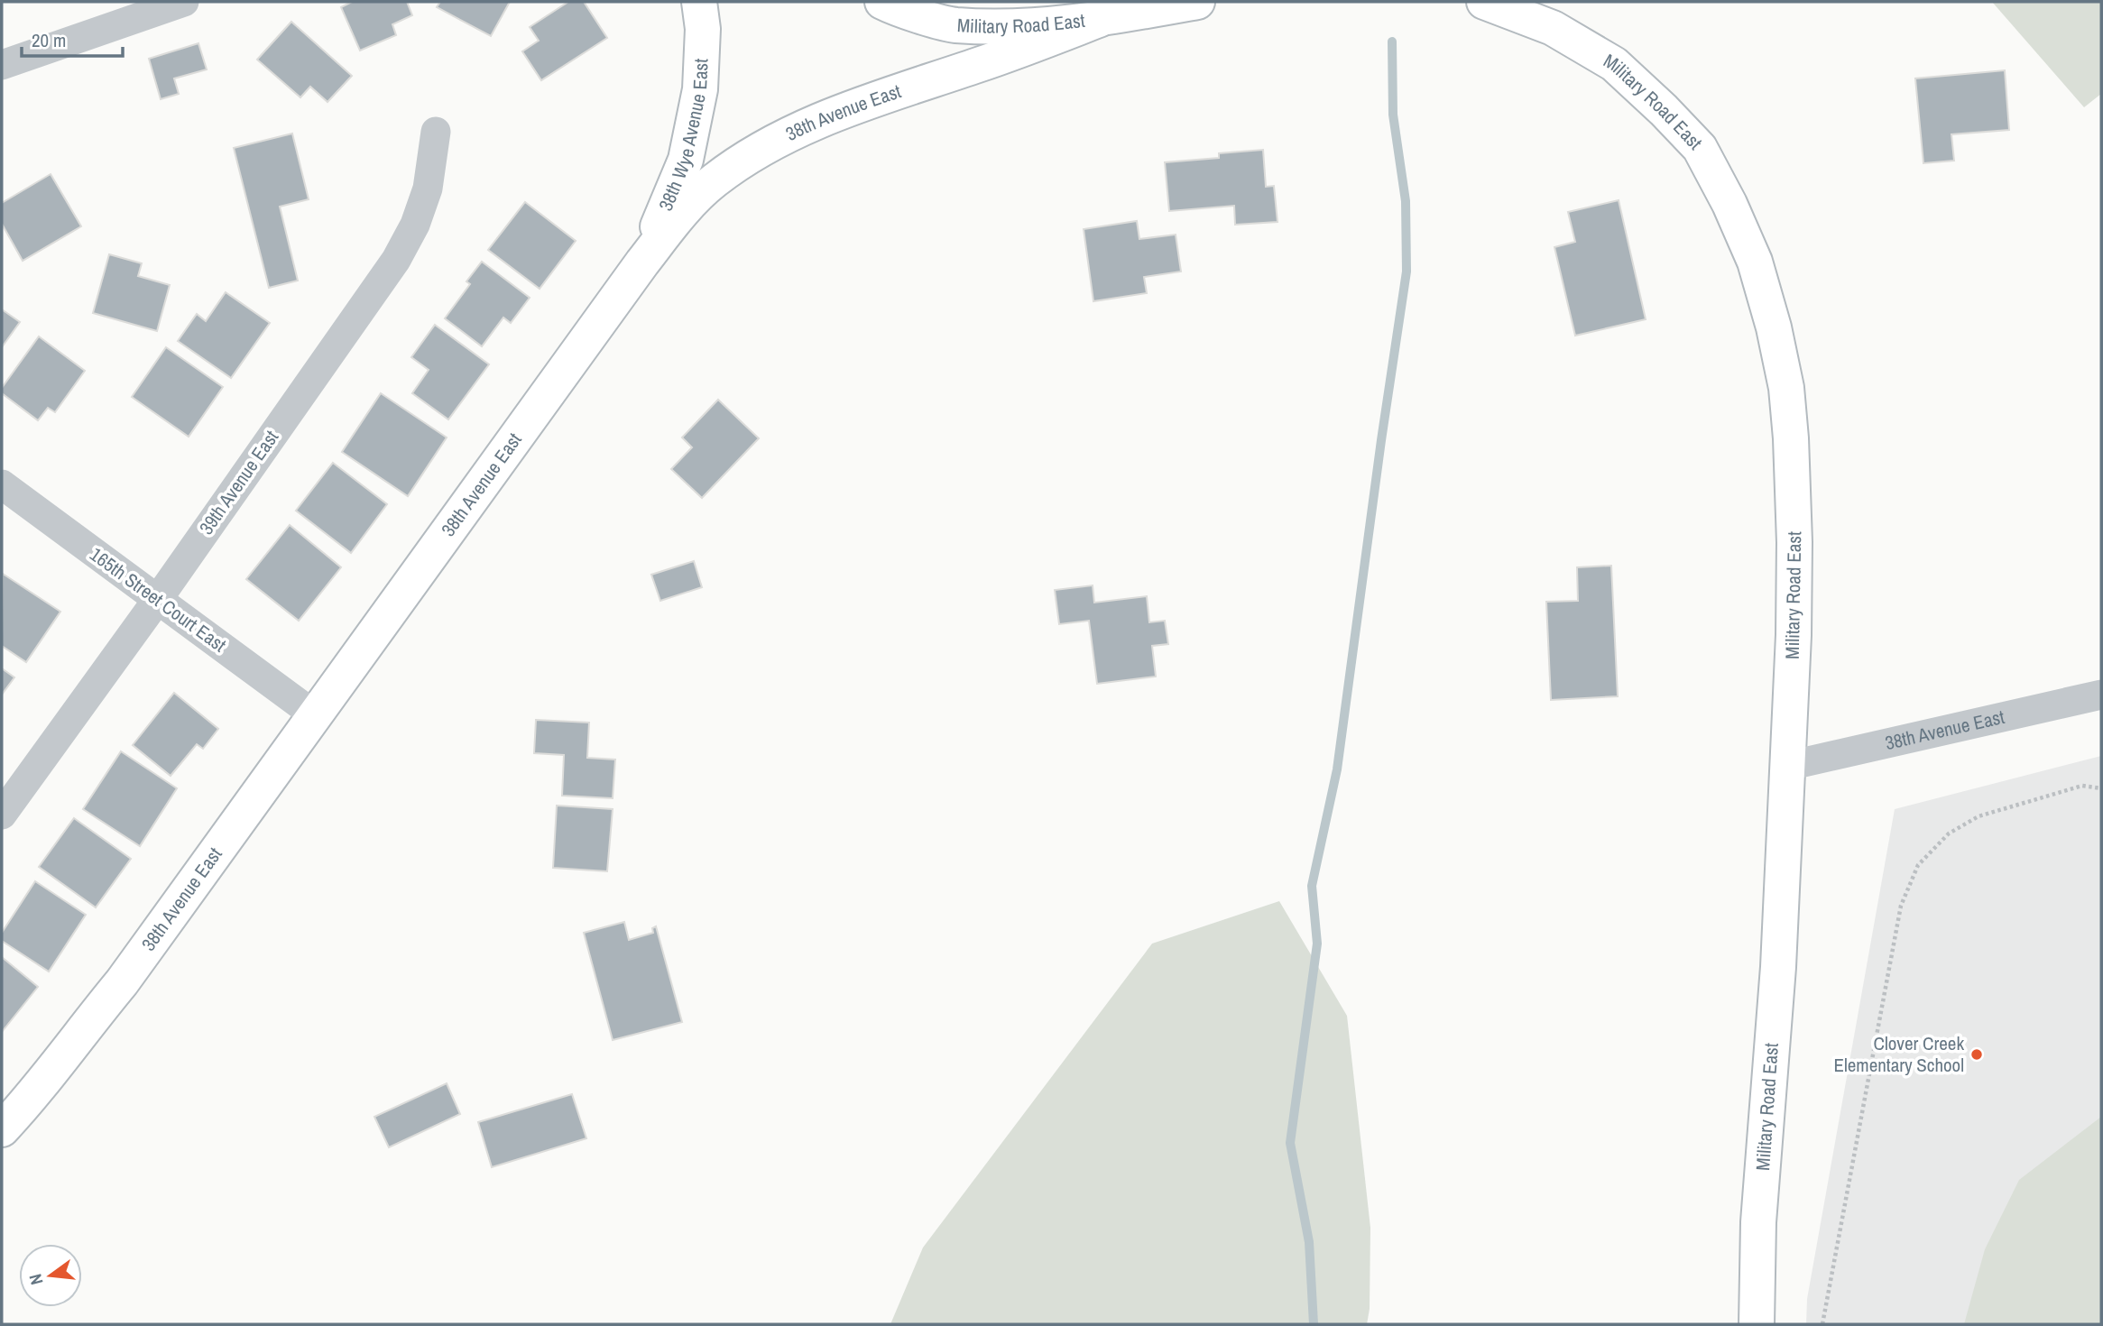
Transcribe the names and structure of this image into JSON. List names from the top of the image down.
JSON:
{
  "streets": {
    "street": [
      "Military Road East",
      "38th Avenue East",
      "38th Wye Avenue East",
      "39th Avenue East",
      "165th Street Court East"
    ]
  },
  "crossings": [
    ["Military Road East", "38th Avenue East"],
    ["38th Avenue East", "38th Wye Avenue East"],
    ["38th Avenue East", "165th Street Court East"],
    ["39th Avenue East", "165th Street Court East"]
  ],
  "places": ["Clover Creek Elementary School"],
  "scale_bar": "20 m",
  "north": "left"
}
